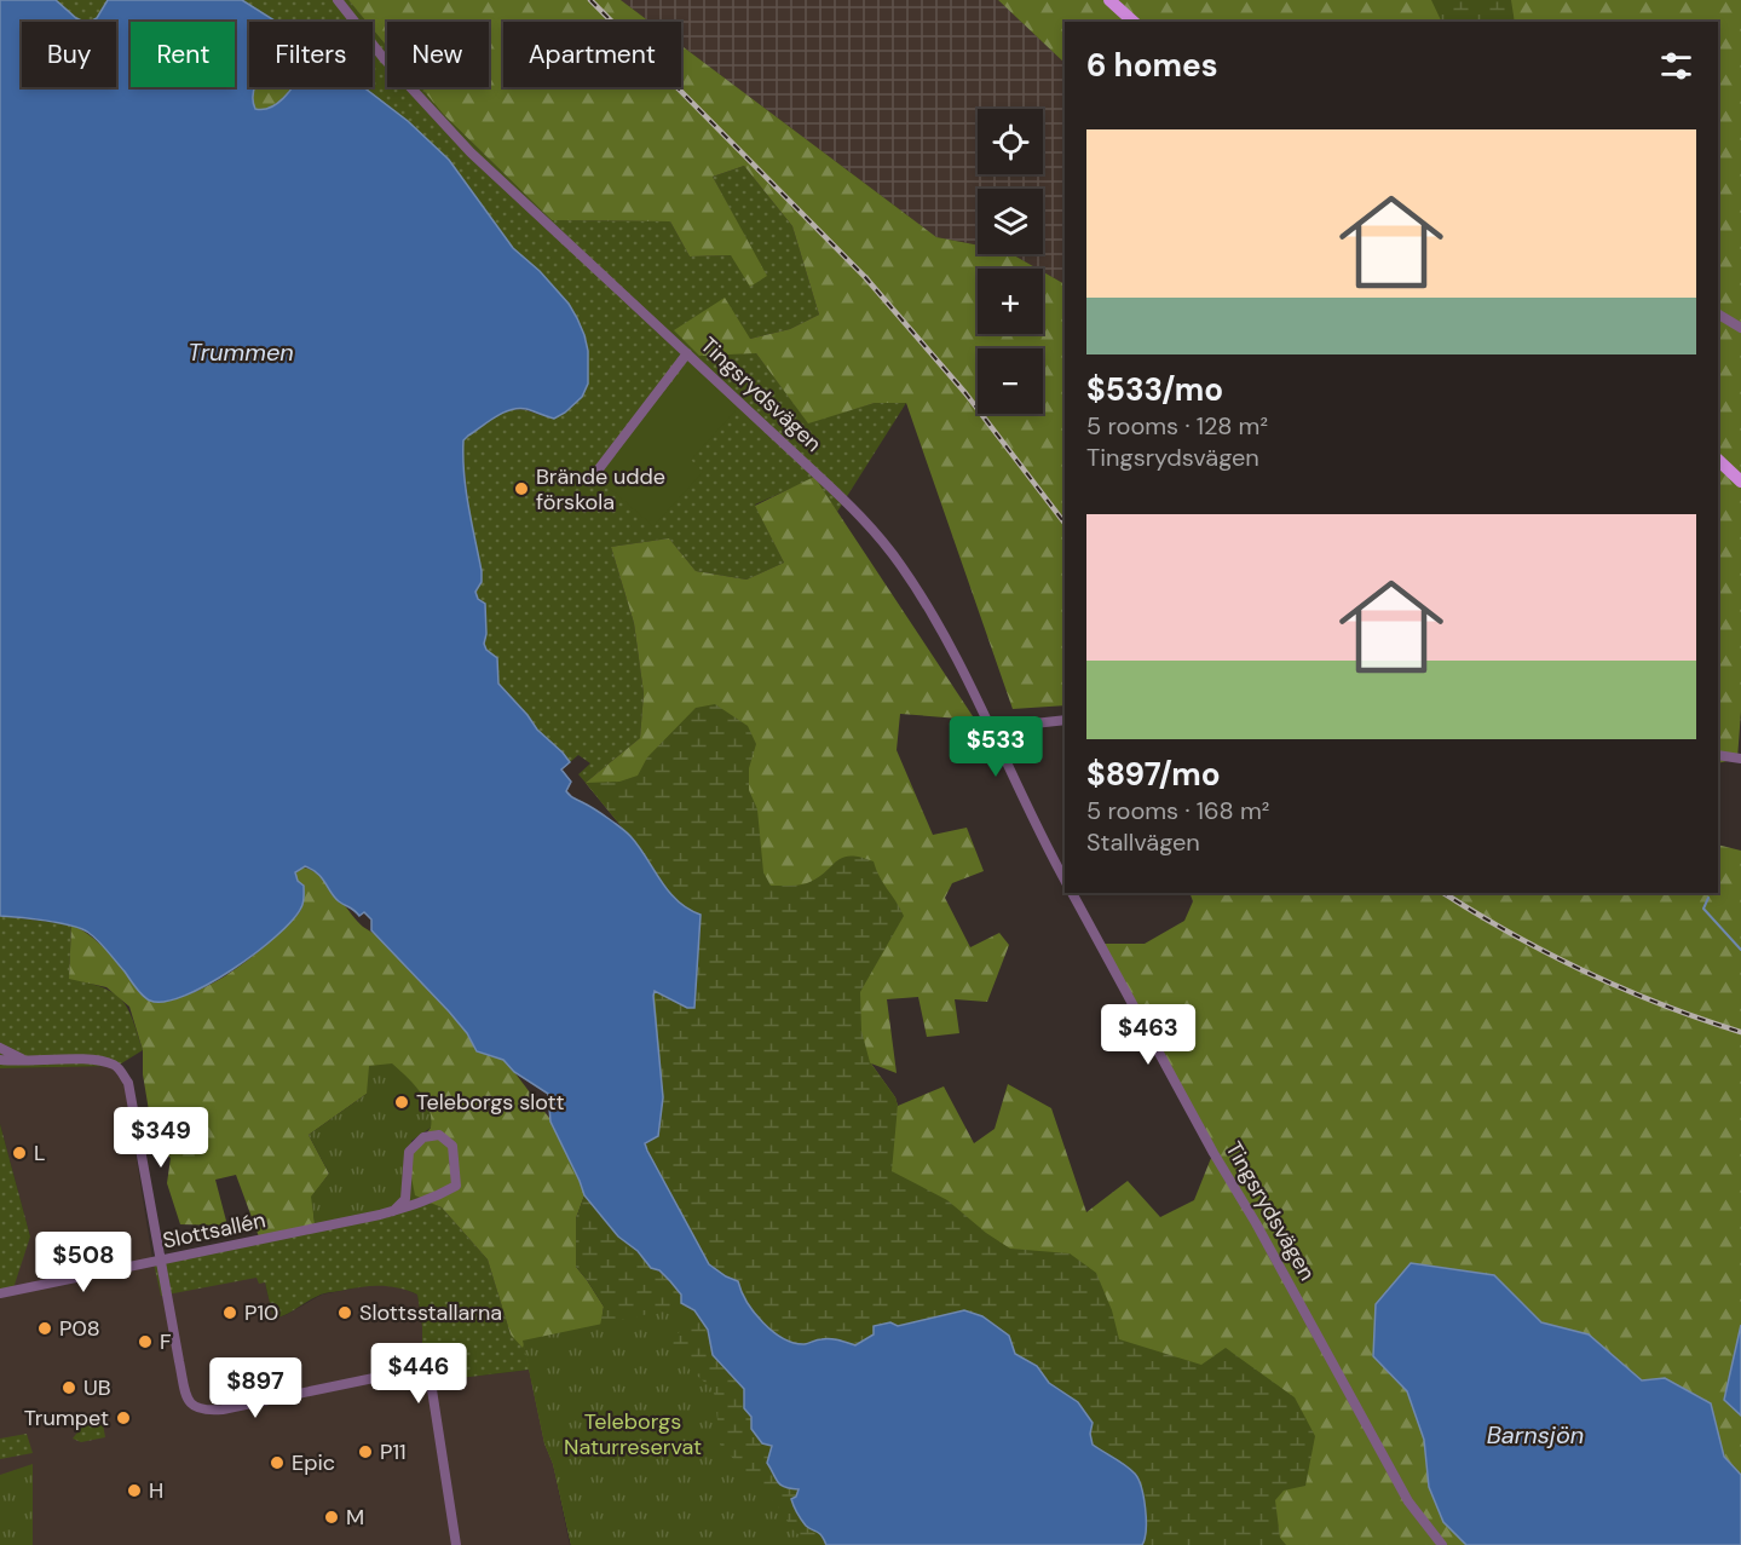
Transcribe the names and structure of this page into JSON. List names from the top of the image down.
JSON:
{
  "streets": {
    "street": ["Tingsrydsvägen", "Slottsallén"]
  },
  "water": ["Trummen", "Barnsjön"],
  "parks": ["Teleborgs Naturreservat"],
  "places": [
    "Brände udde förskola",
    "Teleborgs slott",
    "L",
    "P10",
    "Slottsstallarna",
    "P08",
    "F",
    "UB",
    "Trumpet",
    "P11",
    "Epic",
    "H",
    "M"
  ],
  "page": {
    "chip": [
      "Buy",
      "Rent",
      "Filters",
      "New",
      "Apartment"
    ],
    "heading": "6 homes",
    "map_buttons": ["+", "−"],
    "list": [
      {
        "name": "$533/mo",
        "note": "5 rooms · 128 m² · Tingsrydsvägen"
      },
      {
        "name": "$897/mo",
        "note": "5 rooms · 168 m² · Stallvägen"
      }
    ],
    "price": [
      "$533",
      "$463",
      "$349",
      "$508",
      "$446",
      "$897"
    ]
  }
}
